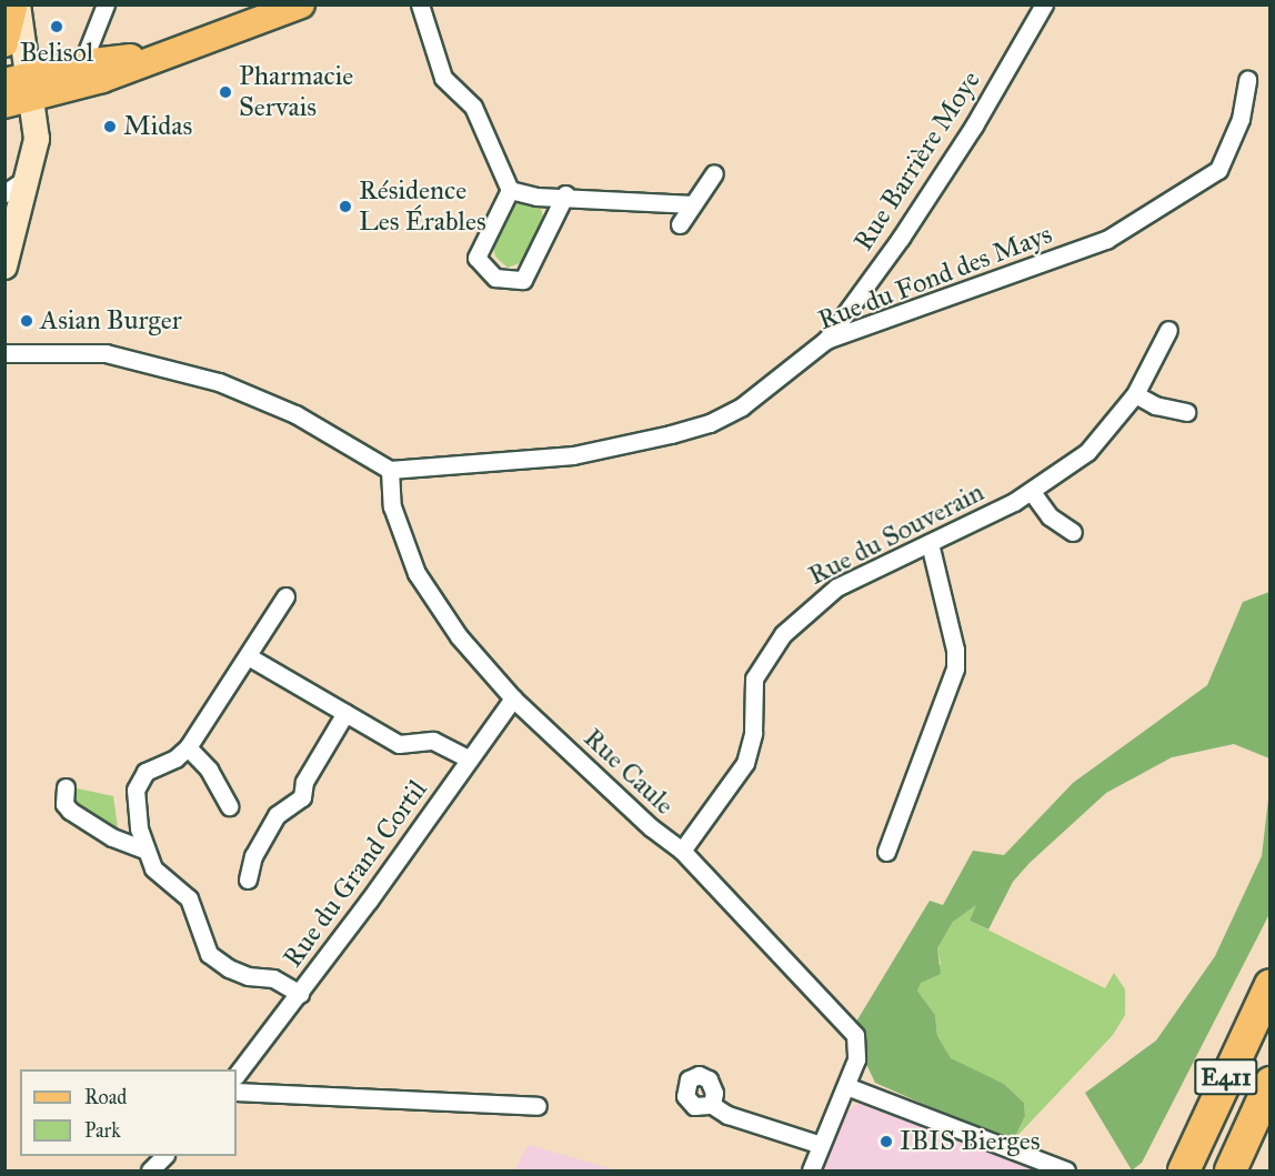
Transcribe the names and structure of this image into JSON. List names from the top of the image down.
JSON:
{
  "streets": {
    "highway": ["E411"],
    "street": [
      "Rue Barrière Moye",
      "Rue du Fond des Mays",
      "Rue du Souverain",
      "Rue Caule",
      "Rue du Grand Cortil"
    ]
  },
  "crossings": [
    ["Rue Barrière Moye", "Rue du Fond des Mays"],
    ["Rue du Fond des Mays", "Rue Caule"],
    ["Rue du Souverain", "Rue Caule"],
    ["Rue Caule", "Rue du Grand Cortil"]
  ],
  "places": [
    "Belisol",
    "Pharmacie Servais",
    "Midas",
    "Résidence Les Érables",
    "Asian Burger",
    "IBIS Bierges"
  ],
  "legend": ["Road", "Park"]
}
